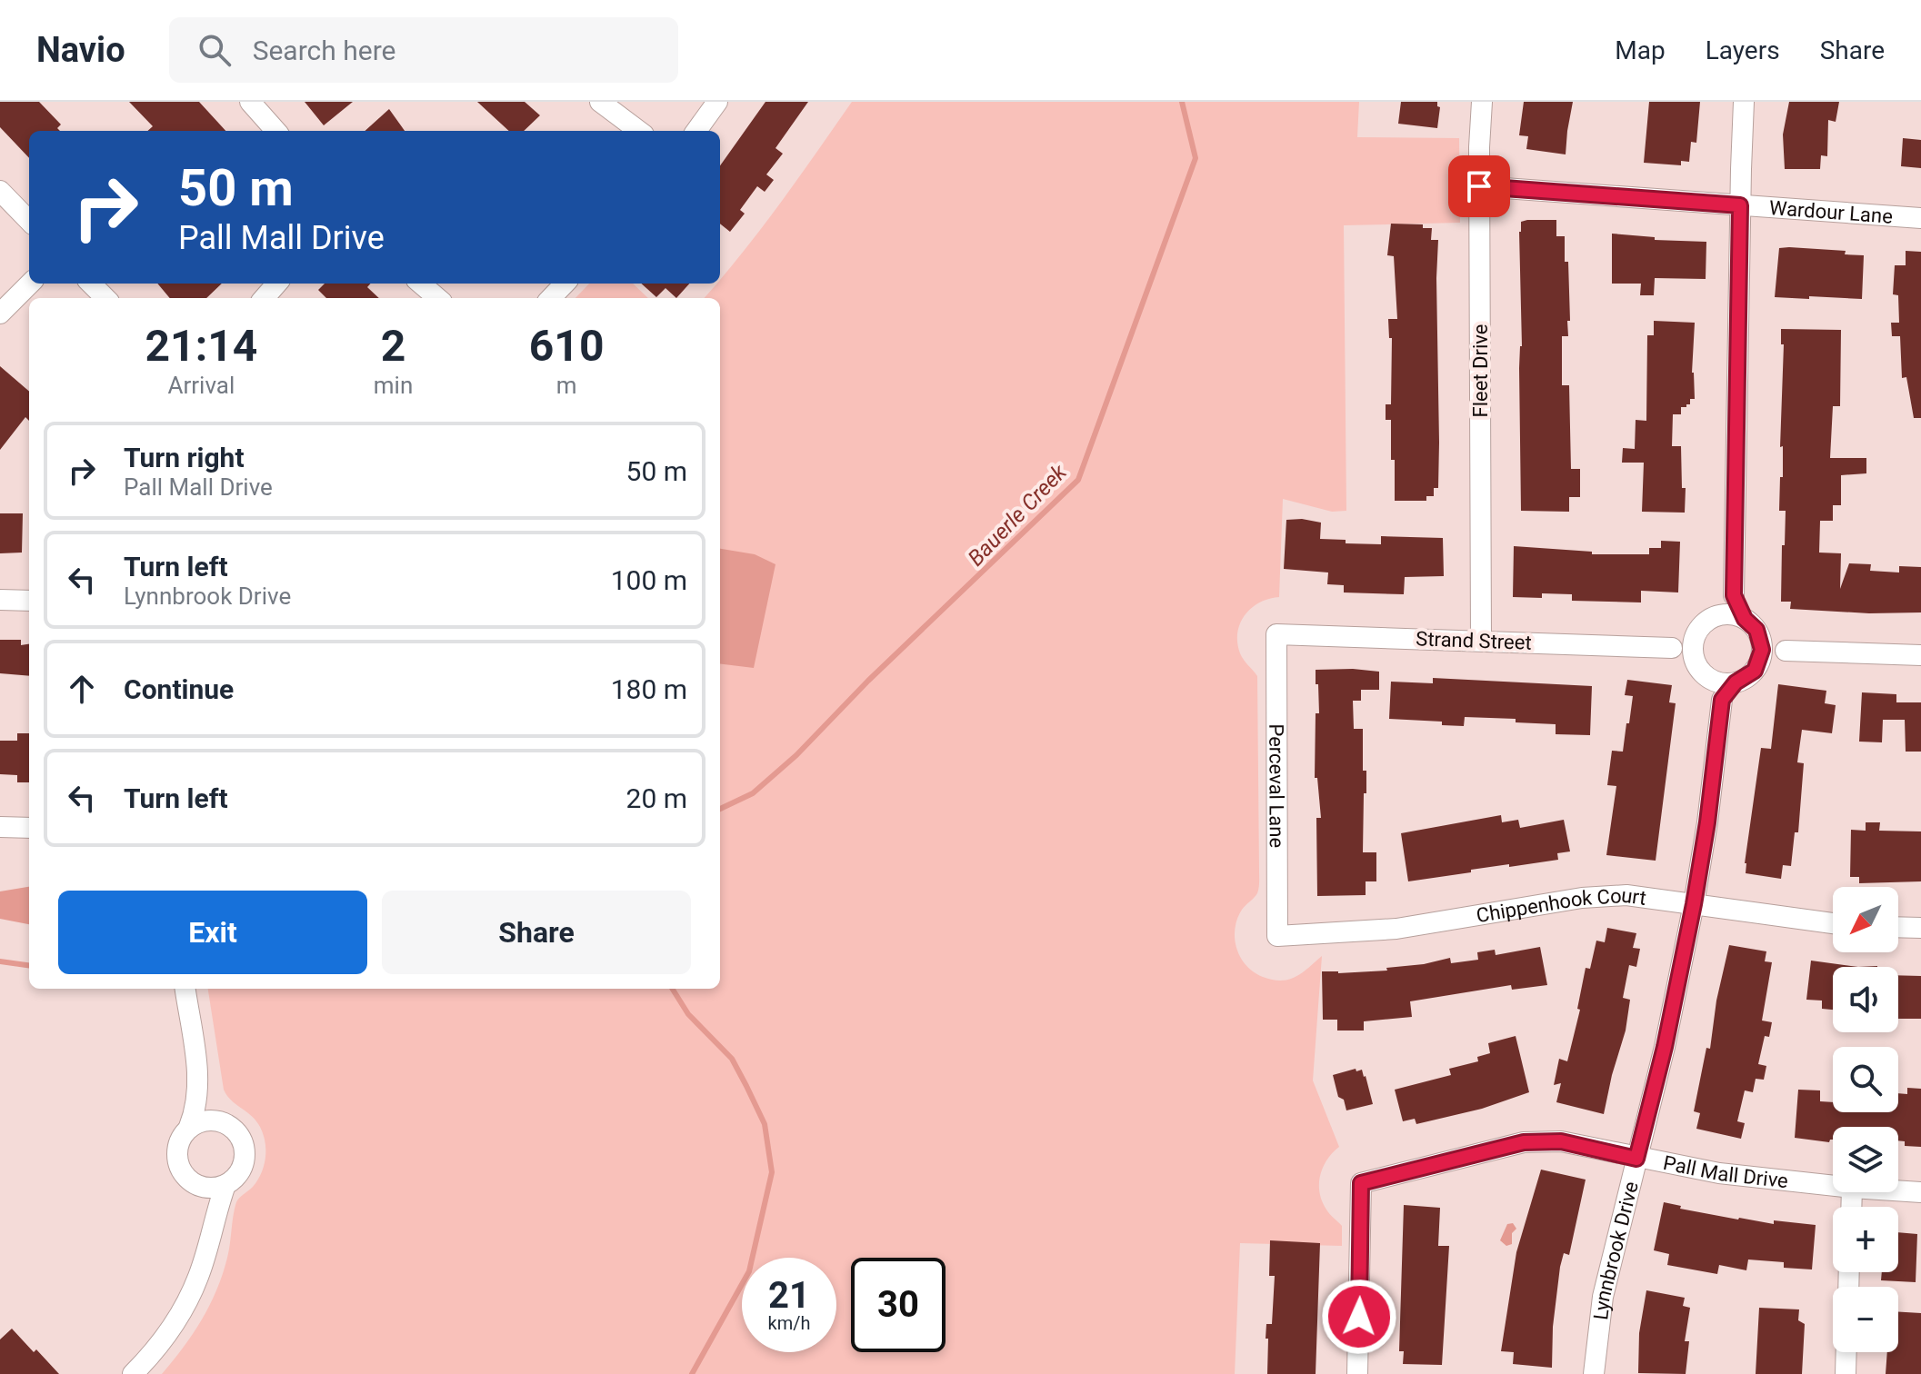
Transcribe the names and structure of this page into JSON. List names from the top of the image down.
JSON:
{
  "streets": {
    "street": [
      "Wardour Lane",
      "Fleet Drive",
      "Strand Street",
      "Perceval Lane",
      "Chippenhook Court",
      "Pall Mall Drive",
      "Lynnbrook Drive"
    ]
  },
  "crossings": [
    ["Wardour Lane", "Fleet Drive"],
    ["Fleet Drive", "Strand Street"],
    ["Strand Street", "Perceval Lane"],
    ["Strand Street", "Lynnbrook Drive"],
    ["Perceval Lane", "Chippenhook Court"],
    ["Chippenhook Court", "Lynnbrook Drive"],
    ["Pall Mall Drive", "Lynnbrook Drive"]
  ],
  "water": ["Bauerle Creek"],
  "north": "bottom left",
  "page": {
    "header": "Navio",
    "search": "Search here",
    "nav": ["Map", "Layers", "Share"],
    "turn": ["50 m", "Pall Mall Drive"],
    "eta": [
      "21:14",
      "Arrival",
      "2",
      "min",
      "610",
      "m"
    ],
    "list": [
      {
        "name": "Turn right",
        "note": "Pall Mall Drive",
        "value": "50 m"
      },
      {
        "name": "Turn left",
        "note": "Lynnbrook Drive",
        "value": "100 m"
      },
      {
        "name": "Continue",
        "value": "180 m"
      },
      {
        "name": "Turn left",
        "value": "20 m"
      }
    ],
    "buttons": ["Exit", "Share"],
    "map_buttons": ["+", "−"],
    "speed": "21 km/h",
    "limit": "30"
  }
}
